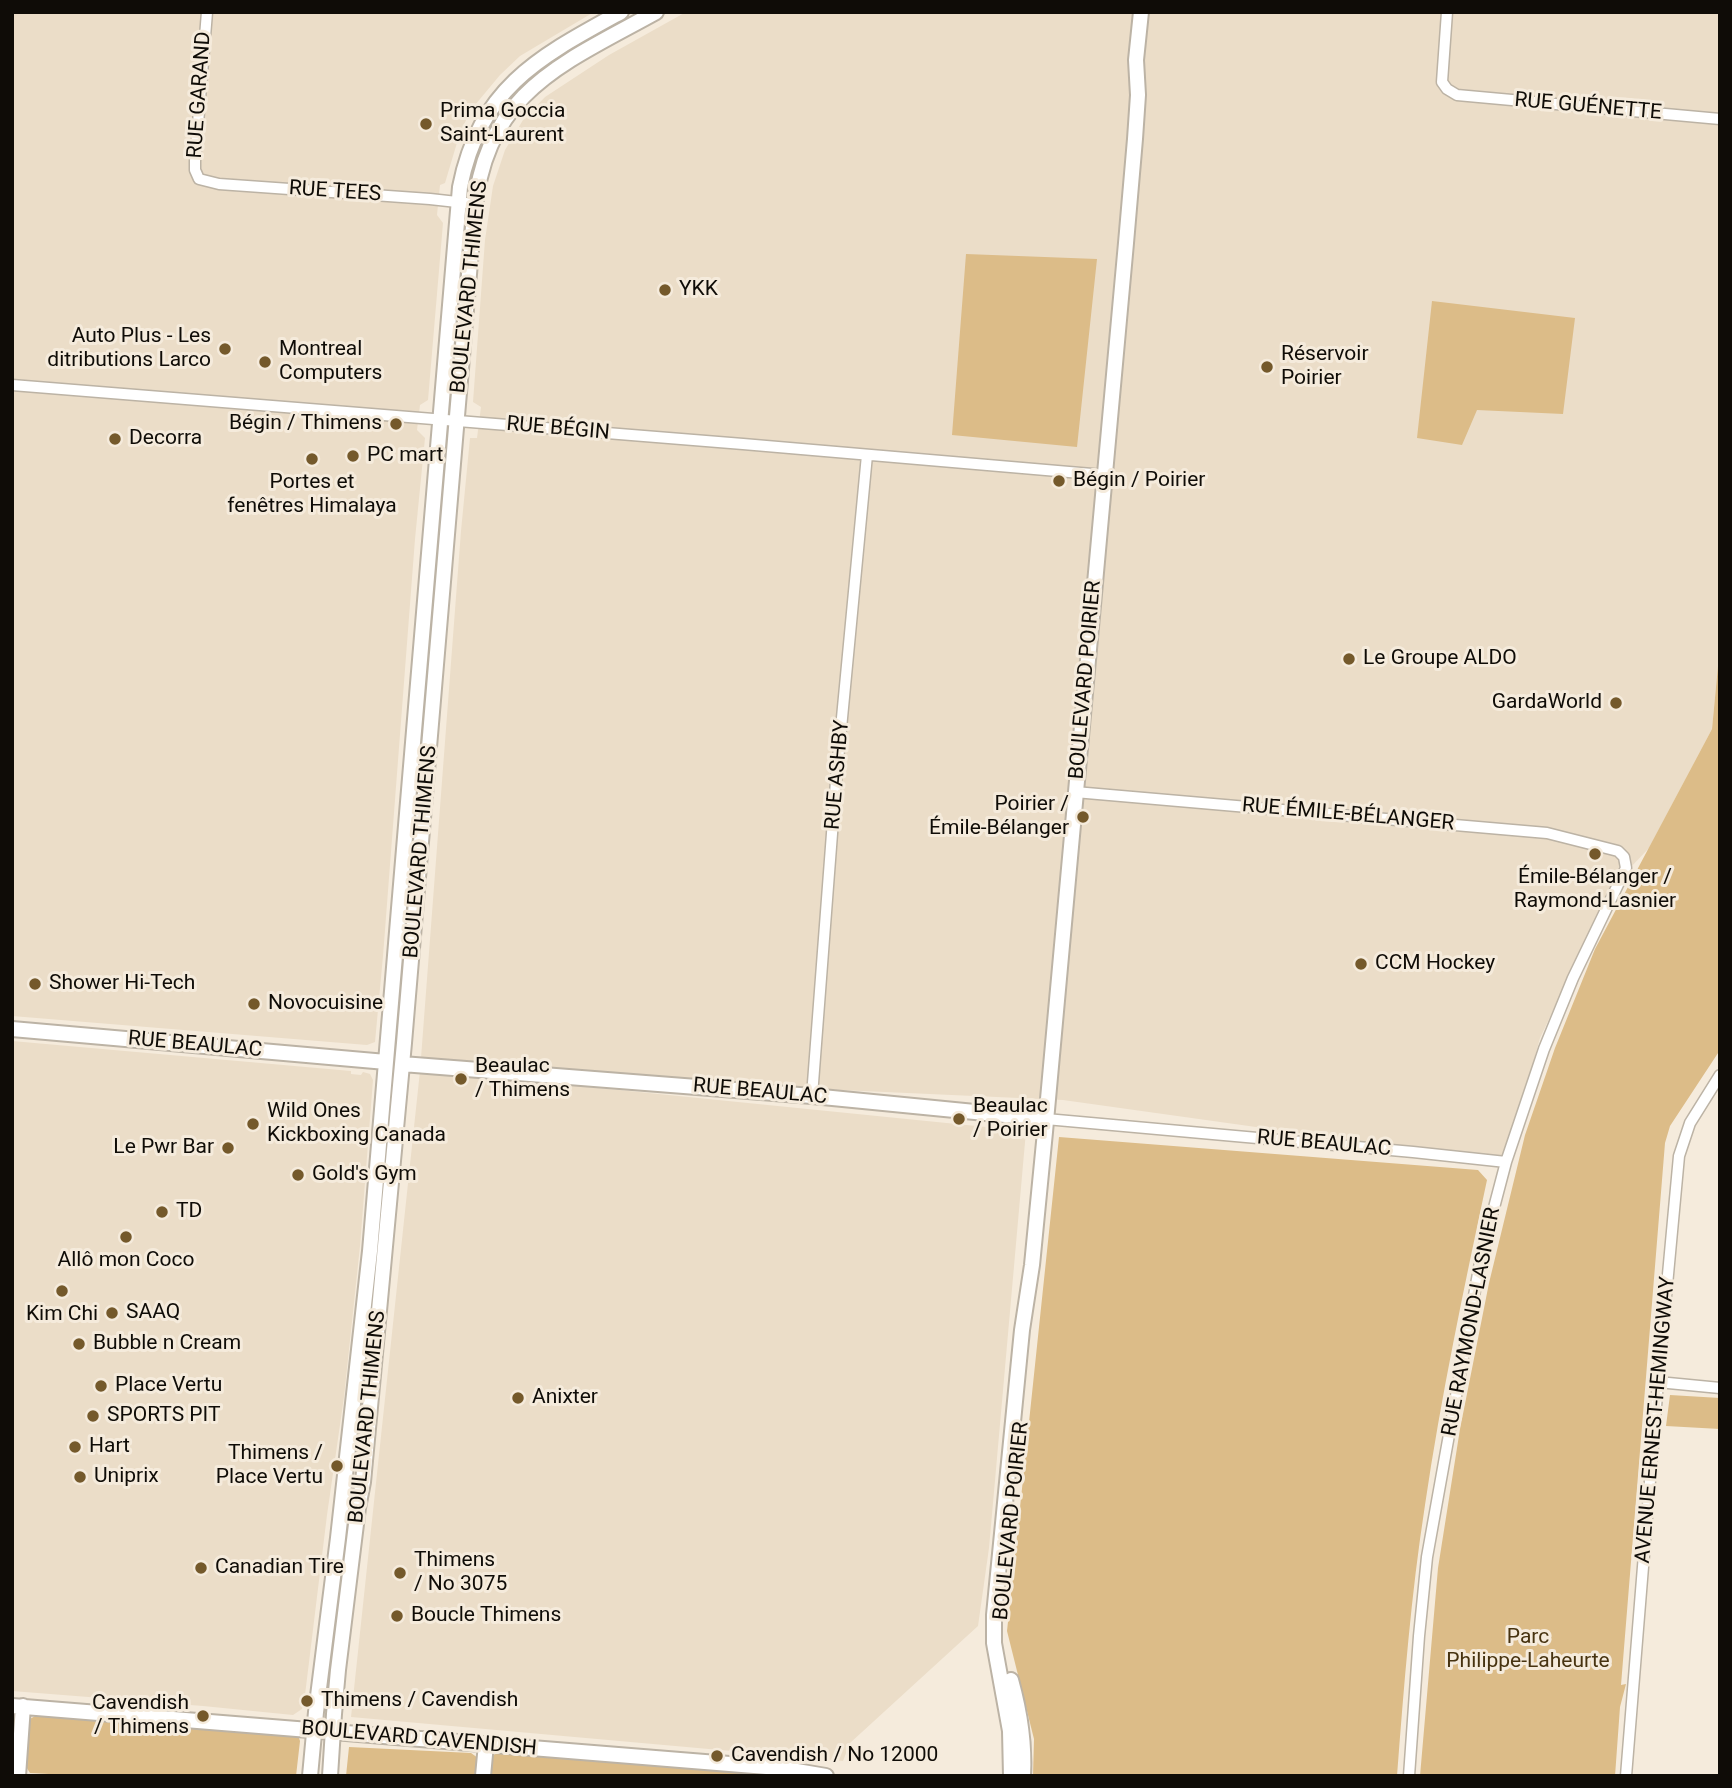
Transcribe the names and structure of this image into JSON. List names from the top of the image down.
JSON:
{
  "streets": {
    "street": [
      "RUE GARAND",
      "RUE GUÉNETTE",
      "RUE TEES",
      "BOULEVARD THIMENS",
      "RUE BÉGIN",
      "BOULEVARD POIRIER",
      "RUE ASHBY",
      "RUE ÉMILE-BÉLANGER",
      "RUE BEAULAC",
      "RUE RAYMOND-LASNIER",
      "AVENUE ERNEST-HEMINGWAY",
      "BOULEVARD CAVENDISH"
    ]
  },
  "crossings": [
    ["RUE GARAND", "RUE TEES"],
    ["RUE TEES", "BOULEVARD THIMENS"],
    ["BOULEVARD THIMENS", "RUE BÉGIN"],
    ["BOULEVARD THIMENS", "RUE BEAULAC"],
    ["BOULEVARD THIMENS", "BOULEVARD CAVENDISH"],
    ["RUE BÉGIN", "BOULEVARD POIRIER"],
    ["RUE BÉGIN", "RUE ASHBY"],
    ["BOULEVARD POIRIER", "RUE ÉMILE-BÉLANGER"],
    ["BOULEVARD POIRIER", "RUE BEAULAC"],
    ["RUE ASHBY", "RUE BEAULAC"],
    ["RUE ÉMILE-BÉLANGER", "RUE RAYMOND-LASNIER"],
    ["RUE BEAULAC", "RUE RAYMOND-LASNIER"]
  ],
  "parks": ["Parc Philippe-Laheurte"],
  "places": [
    "Prima Goccia Saint-Laurent",
    "YKK",
    "Auto Plus - Les ditributions Larco",
    "Montreal Computers",
    "Réservoir Poirier",
    "Bégin / Thimens",
    "Decorra",
    "PC mart",
    "Portes et fenêtres Himalaya",
    "Bégin / Poirier",
    "Le Groupe ALDO",
    "GardaWorld",
    "Poirier / Émile-Bélanger",
    "Émile-Bélanger / Raymond-Lasnier",
    "CCM Hockey",
    "Shower Hi-Tech",
    "Novocuisine",
    "Beaulac / Thimens",
    "Beaulac / Poirier",
    "Wild Ones Kickboxing Canada",
    "Le Pwr Bar",
    "Gold's Gym",
    "TD",
    "Allô mon Coco",
    "Kim Chi",
    "SAAQ",
    "Bubble n Cream",
    "Place Vertu",
    "Anixter",
    "SPORTS PIT",
    "Hart",
    "Thimens / Place Vertu",
    "Uniprix",
    "Canadian Tire",
    "Thimens / No 3075",
    "Boucle Thimens",
    "Thimens / Cavendish",
    "Cavendish / Thimens",
    "Cavendish / No 12000"
  ]
}
